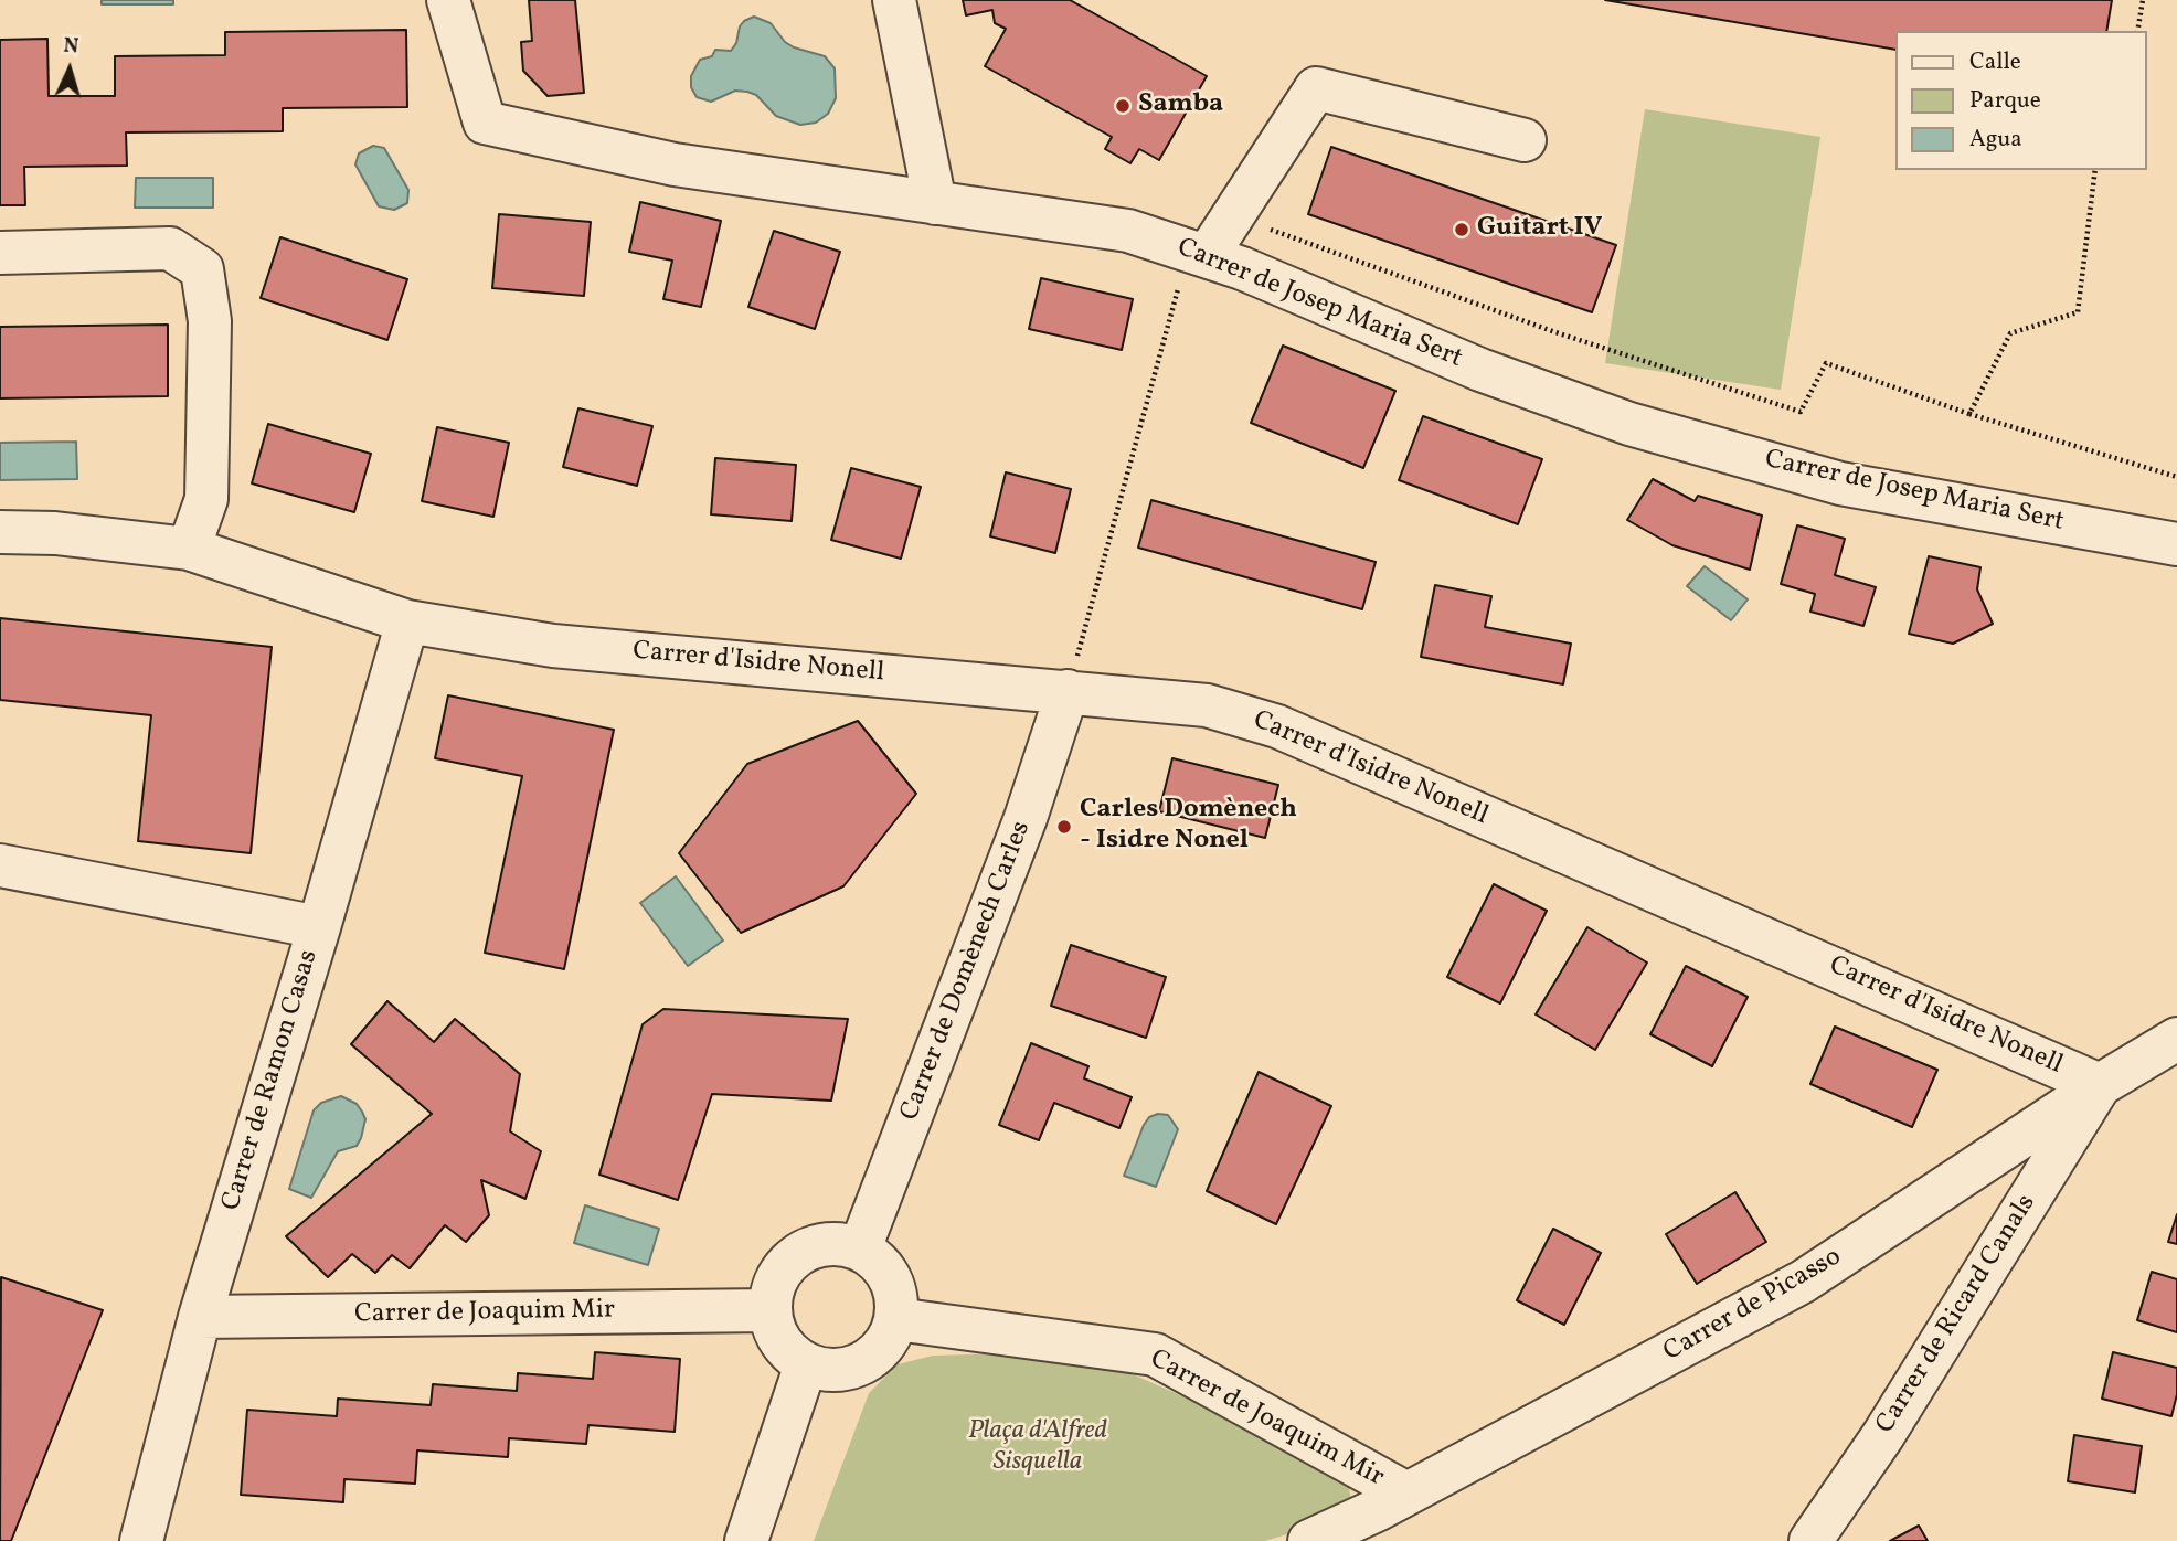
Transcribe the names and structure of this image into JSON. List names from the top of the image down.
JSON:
{
  "streets": {
    "street": [
      "Carrer de Josep Maria Sert",
      "Carrer d'Isidre Nonell",
      "Carrer de Domènech Carles",
      "Carrer de Ramon Casas",
      "Carrer de Picasso",
      "Carrer de Joaquim Mir",
      "Carrer de Ricard Canals"
    ]
  },
  "crossings": [
    ["Carrer d'Isidre Nonell", "Carrer de Domènech Carles"],
    ["Carrer d'Isidre Nonell", "Carrer de Ramon Casas"],
    ["Carrer d'Isidre Nonell", "Carrer de Picasso"],
    ["Carrer d'Isidre Nonell", "Carrer de Ricard Canals"],
    ["Carrer de Domènech Carles", "Carrer de Joaquim Mir"],
    ["Carrer de Ramon Casas", "Carrer de Joaquim Mir"],
    ["Carrer de Picasso", "Carrer de Joaquim Mir"],
    ["Carrer de Picasso", "Carrer de Ricard Canals"]
  ],
  "parks": ["Plaça d'Alfred Sisquella"],
  "places": ["Samba", "Guitart IV", "Carles Domènech - Isidre Nonel"],
  "legend": ["Calle", "Parque", "Agua"],
  "north": "top"
}
